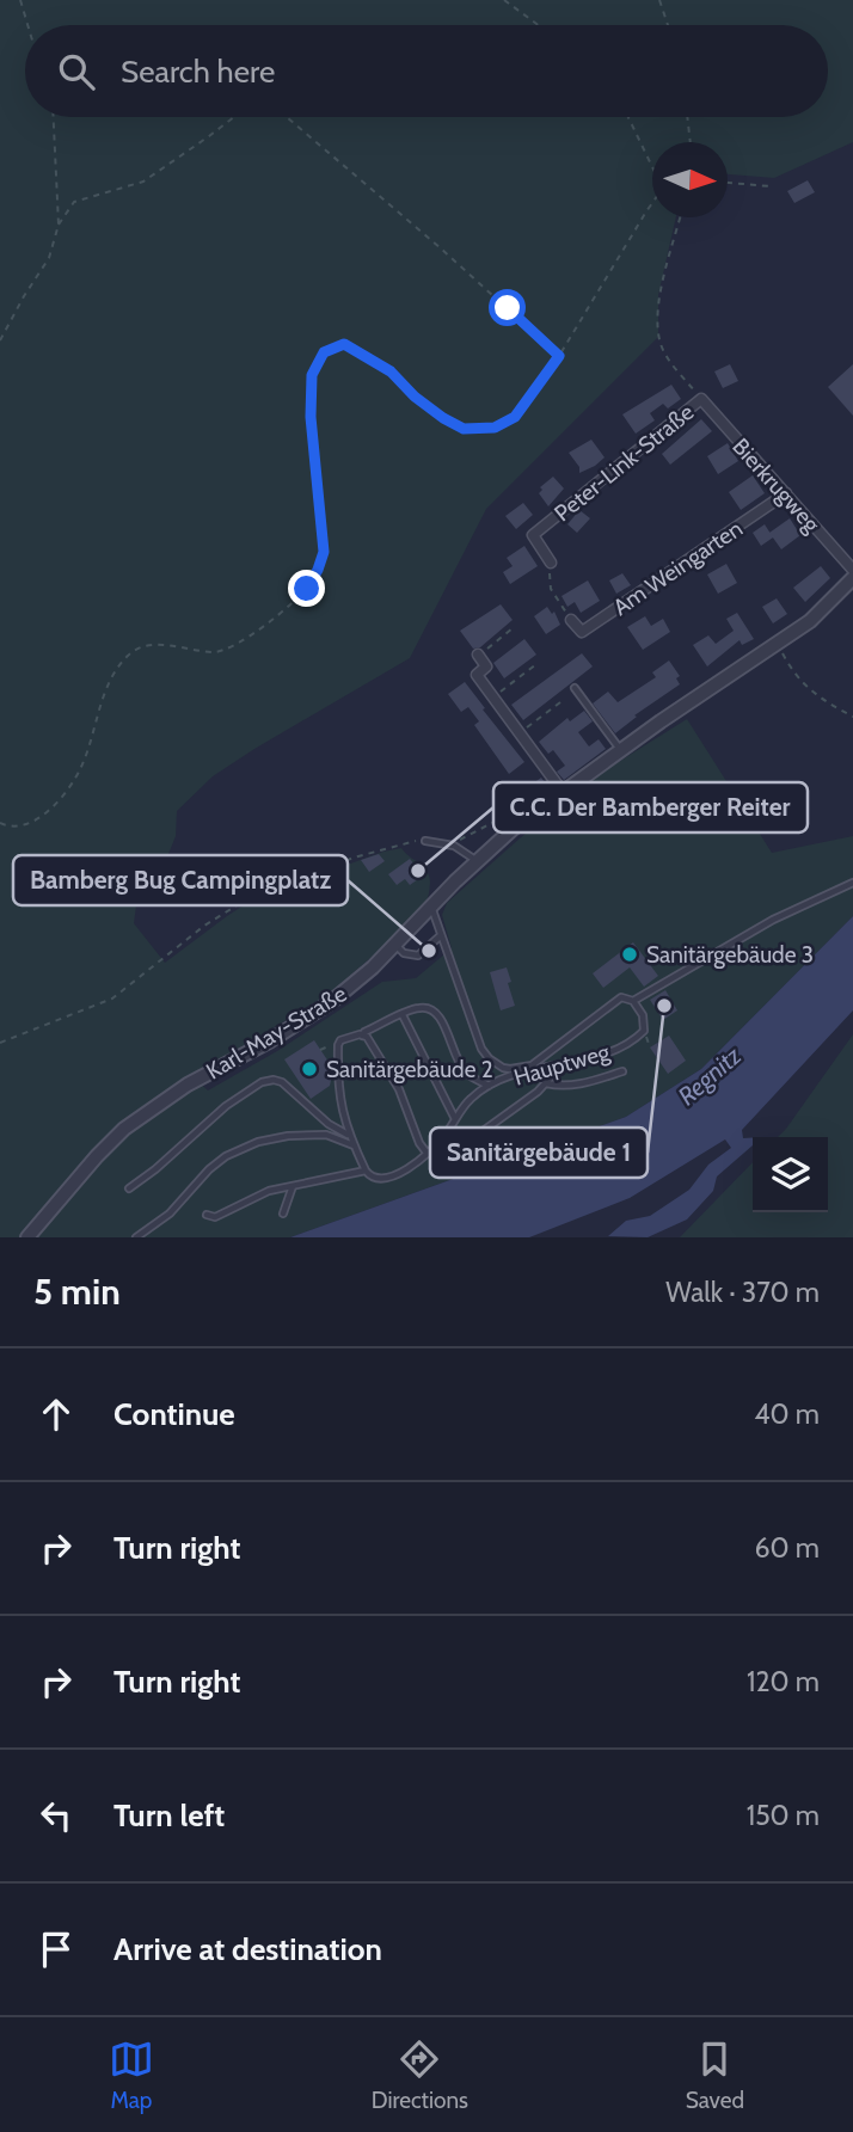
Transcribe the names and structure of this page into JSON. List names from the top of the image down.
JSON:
{
  "streets": {
    "street": [
      "Peter-Link-Straße",
      "Bierkrugweg",
      "Am Weingarten",
      "Karl-May-Straße"
    ],
    "lane": ["Hauptweg"]
  },
  "crossings": [
    ["Peter-Link-Straße", "Bierkrugweg"],
    ["Bierkrugweg", "Am Weingarten"]
  ],
  "water": ["Regnitz"],
  "places": [
    "C.C. Der Bamberger Reiter",
    "Bamberg Bug Campingplatz",
    "Sanitärgebäude 3",
    "Sanitärgebäude 1",
    "Sanitärgebäude 2"
  ],
  "north": "right",
  "page": {
    "search": "Search here",
    "heading": ["5 min", "Walk · 370 m"],
    "list": [
      ["Continue", "40 m"],
      ["Turn right", "60 m"],
      ["Turn right", "120 m"],
      ["Turn left", "150 m"],
      "Arrive at destination"
    ],
    "nav": ["Map", "Directions", "Saved"]
  }
}
